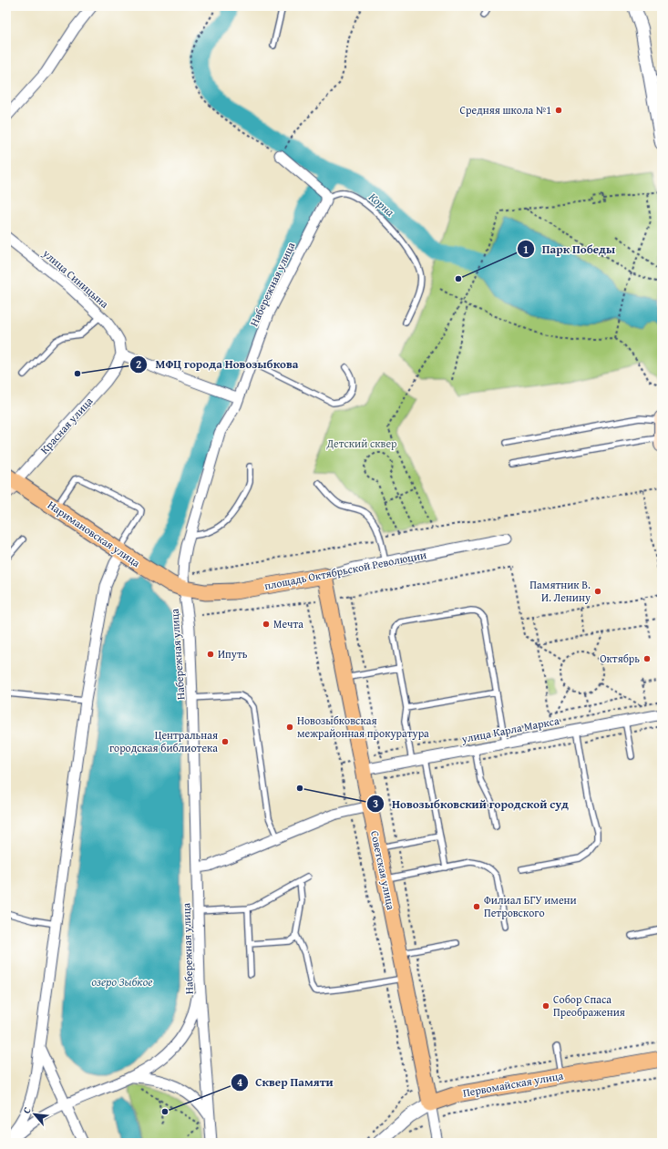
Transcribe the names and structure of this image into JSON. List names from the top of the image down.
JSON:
{
  "streets": {
    "main road": [
      "Наримановская улица",
      "площадь Октябрьской Революции",
      "Советская улица",
      "Первомайская улица"
    ],
    "street": [
      "улица Синицына",
      "Набережная улица",
      "Красная улица",
      "улица Карла Маркса"
    ]
  },
  "crossings": [
    ["улица Синицына", "Красная улица"],
    ["Набережная улица", "Наримановская улица"],
    ["Набережная улица", "площадь Октябрьской Революции"],
    ["Красная улица", "Наримановская улица"],
    ["Наримановская улица", "площадь Октябрьской Революции"],
    ["площадь Октябрьской Революции", "Советская улица"],
    ["улица Карла Маркса", "Советская улица"],
    ["Советская улица", "Первомайская улица"]
  ],
  "water": ["Корна", "озеро Зыбкое"],
  "parks": ["Детский сквер"],
  "places": [
    "Средняя школа №1",
    "Парк Победы",
    "МФЦ города Новозыбкова",
    "Памятник В. И. Ленину",
    "Мечта",
    "Ипуть",
    "Октябрь",
    "Новозыбковская межрайонная прокуратура",
    "Центральная городская библиотека",
    "Новозыбковский городской суд",
    "Филиал БГУ имени Петровского",
    "Собор Спаса Преображения",
    "Сквер Памяти"
  ],
  "north": "top left"
}
